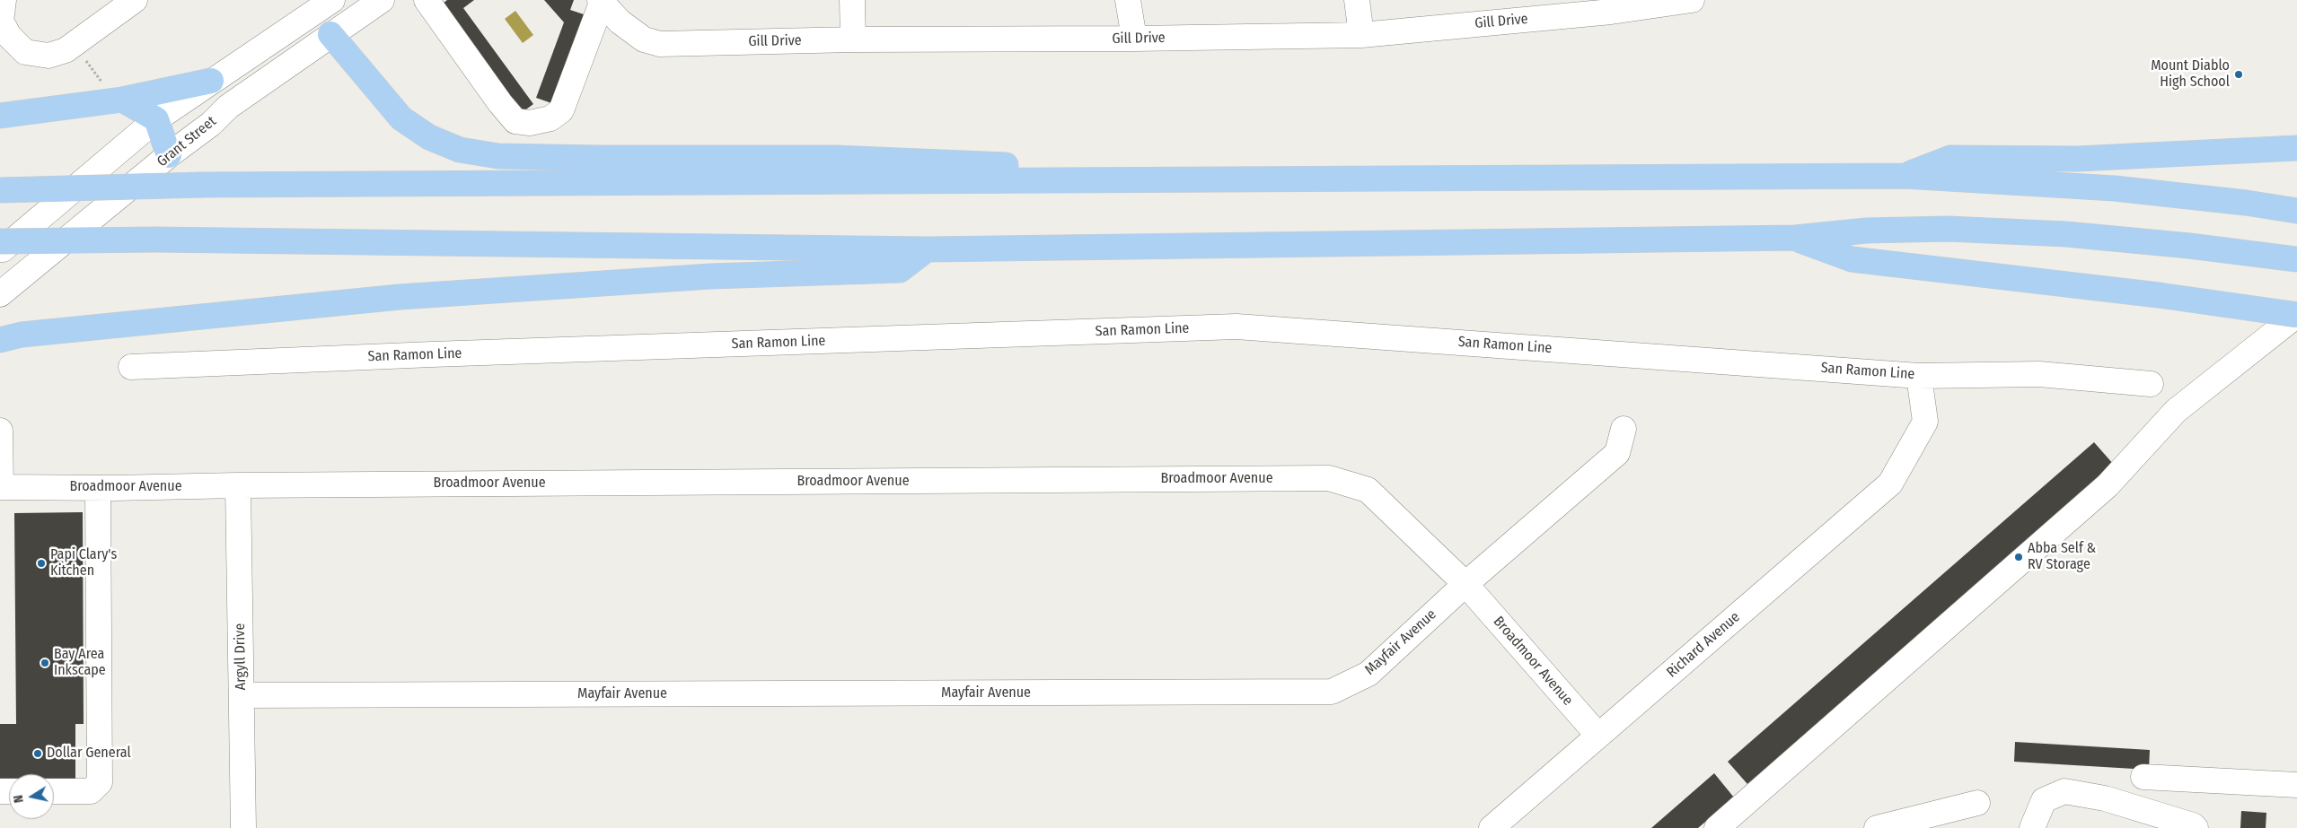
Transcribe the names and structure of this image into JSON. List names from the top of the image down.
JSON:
{
  "streets": {
    "street": [
      "Gill Drive",
      "Grant Street",
      "San Ramon Line",
      "Broadmoor Avenue",
      "Mayfair Avenue",
      "Richard Avenue",
      "Argyll Drive"
    ]
  },
  "crossings": [
    ["San Ramon Line", "Richard Avenue"],
    ["Broadmoor Avenue", "Mayfair Avenue"],
    ["Broadmoor Avenue", "Richard Avenue"],
    ["Broadmoor Avenue", "Argyll Drive"],
    ["Mayfair Avenue", "Argyll Drive"]
  ],
  "places": [
    "Mount Diablo High School",
    "Abba Self & RV Storage",
    "Papi Clary's Kitchen",
    "Bay Area Inkscape",
    "Dollar General"
  ],
  "north": "left"
}
